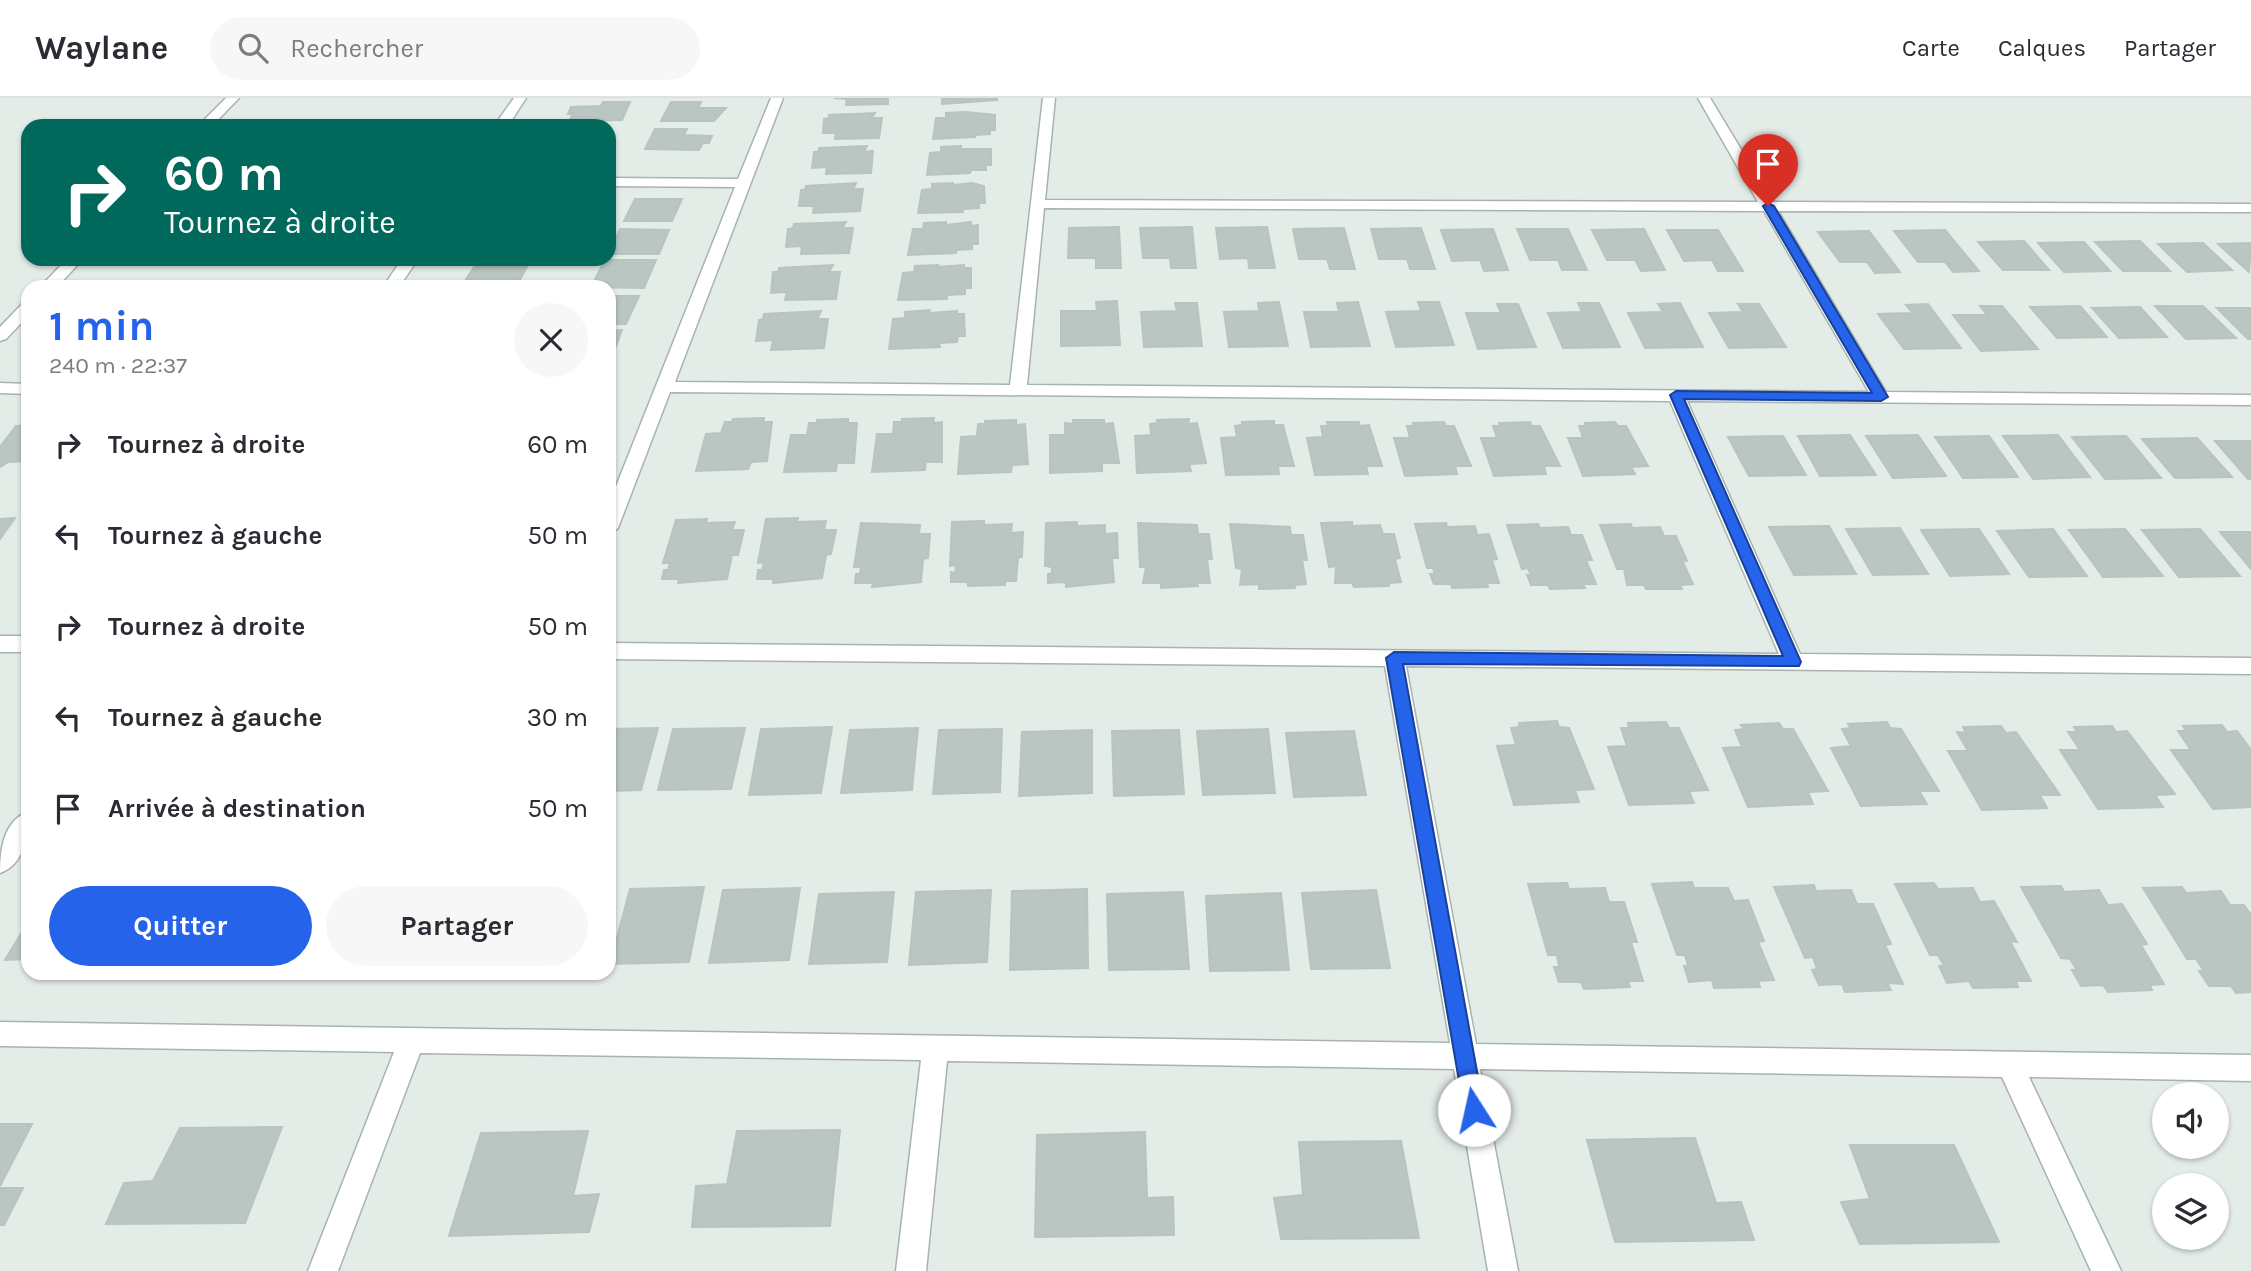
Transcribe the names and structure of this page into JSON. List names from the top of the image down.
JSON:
{
  "page": {
    "header": "Waylane",
    "search": "Rechercher",
    "nav": ["Carte", "Calques", "Partager"],
    "turn": ["60 m", "Tournez à droite"],
    "heading": ["1 min", "240 m · 22:37"],
    "list": [
      {
        "name": "Tournez à droite",
        "value": "60 m"
      },
      {
        "name": "Tournez à gauche",
        "value": "50 m"
      },
      {
        "name": "Tournez à droite",
        "value": "50 m"
      },
      {
        "name": "Tournez à gauche",
        "value": "30 m"
      },
      {
        "name": "Arrivée à destination",
        "value": "50 m"
      }
    ],
    "buttons": ["Quitter", "Partager"]
  }
}
